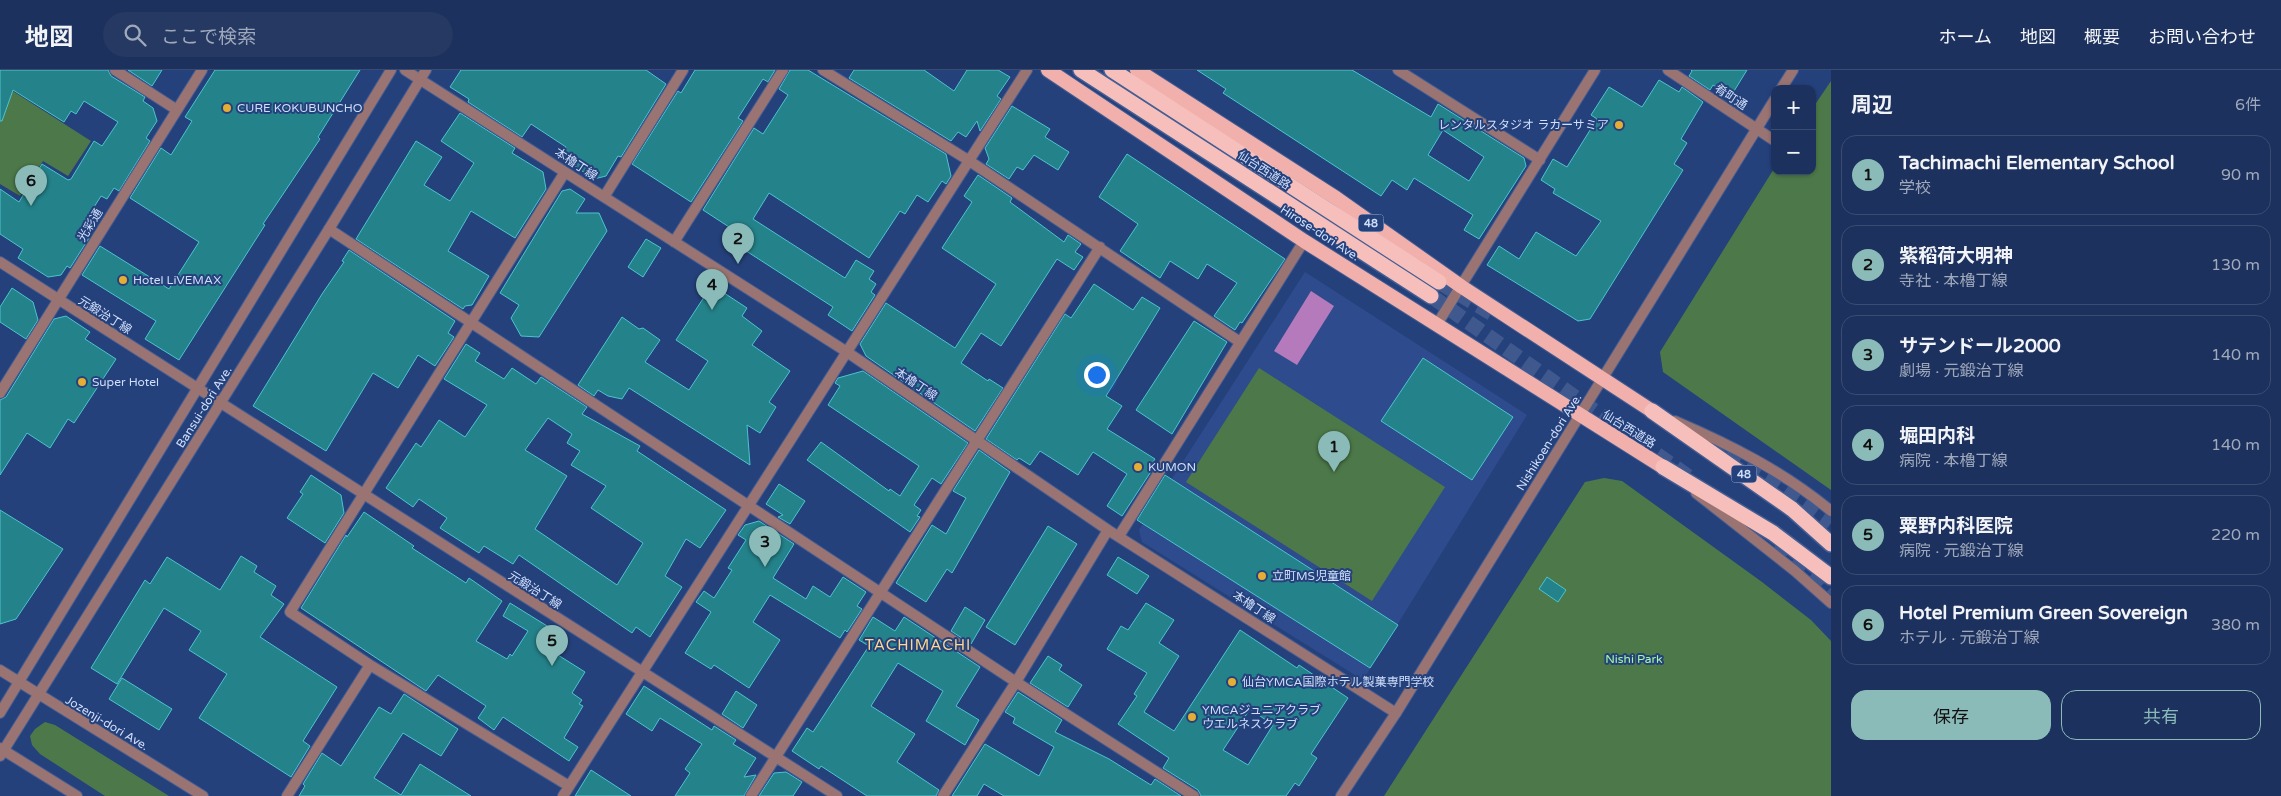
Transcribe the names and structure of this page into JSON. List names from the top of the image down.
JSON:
{
  "streets": {
    "highway": ["仙台西道路", "48", "Hirose-dori Ave."],
    "street": [
      "肴町通",
      "本櫓丁線",
      "光彩通",
      "元鍛治丁線",
      "Bansui-dori Ave.",
      "Nishikoen-dori Ave.",
      "Jozenji-dori Ave."
    ]
  },
  "crossings": [
    ["肴町通", "Nishikoen-dori Ave."],
    ["本櫓丁線", "Bansui-dori Ave."],
    ["本櫓丁線", "Nishikoen-dori Ave."],
    ["仙台西道路", "Hirose-dori Ave."],
    ["仙台西道路", "Nishikoen-dori Ave."],
    ["48", "Nishikoen-dori Ave."],
    ["光彩通", "元鍛治丁線"],
    ["Hirose-dori Ave.", "Nishikoen-dori Ave."],
    ["元鍛治丁線", "Bansui-dori Ave."],
    ["Bansui-dori Ave.", "Jozenji-dori Ave."]
  ],
  "districts": ["TACHIMACHI"],
  "parks": ["Nishi Park"],
  "places": [
    "CURE KOKUBUNCHO",
    "レンタルスタジオ ラカーサミア",
    "Hotel LiVEMAX",
    "Super Hotel",
    "KUMON",
    "立町MS児童館",
    "仙台YMCA国際ホテル製菓専門学校",
    "YMCAジュニアクラブ ウエルネスクラブ"
  ],
  "page": {
    "header": "地図",
    "search": "ここで検索",
    "nav": [
      "ホーム",
      "地図",
      "概要",
      "お問い合わせ"
    ],
    "heading": ["周辺", "6件"],
    "map_buttons": ["+", "−"],
    "list": [
      {
        "mark": "1",
        "name": "Tachimachi Elementary School",
        "note": "学校",
        "value": "90 m"
      },
      {
        "mark": "2",
        "name": "紫稻荷大明神",
        "note": "寺社 · 本櫓丁線",
        "value": "130 m"
      },
      {
        "mark": "3",
        "name": "サテンドール2000",
        "note": "劇場 · 元鍛治丁線",
        "value": "140 m"
      },
      {
        "mark": "4",
        "name": "堀田内科",
        "note": "病院 · 本櫓丁線",
        "value": "140 m"
      },
      {
        "mark": "5",
        "name": "粟野内科医院",
        "note": "病院 · 元鍛治丁線",
        "value": "220 m"
      },
      {
        "mark": "6",
        "name": "Hotel Premium Green Sovereign",
        "note": "ホテル · 元鍛治丁線",
        "value": "380 m"
      }
    ],
    "pins": [
      "6",
      "2",
      "4",
      "1",
      "3",
      "5"
    ],
    "buttons": ["保存", "共有"]
  }
}
